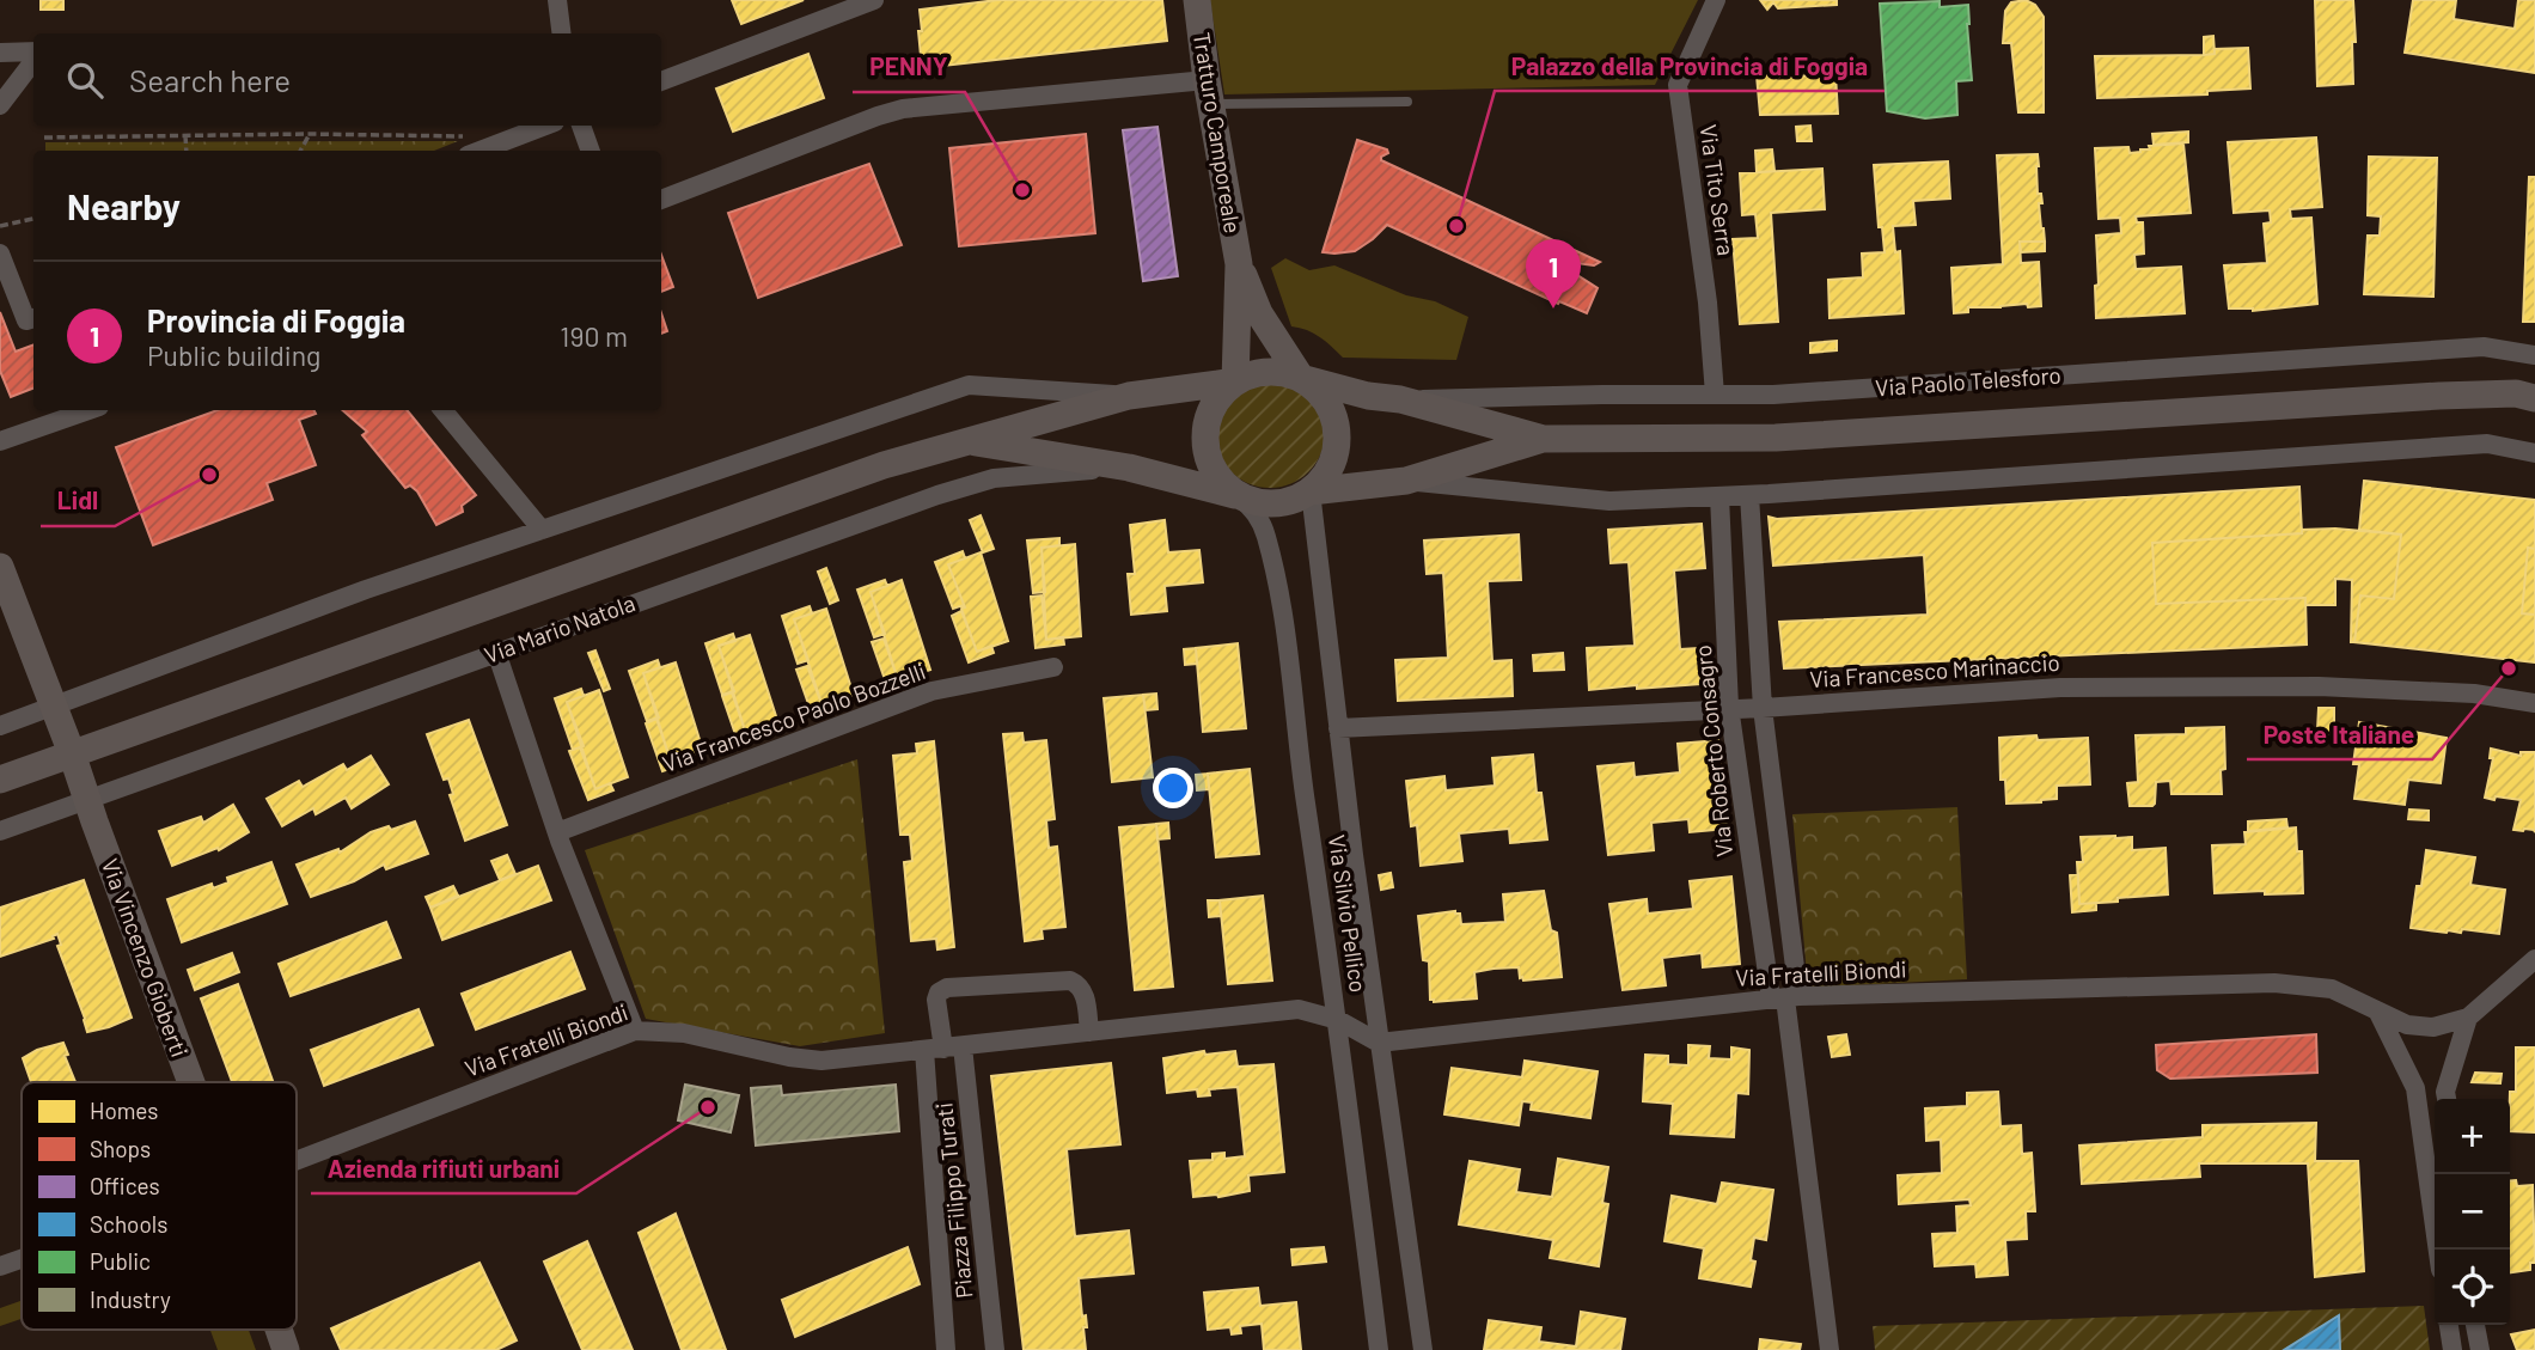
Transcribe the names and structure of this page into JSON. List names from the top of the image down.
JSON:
{
  "streets": {
    "street": [
      "Tratturo Camporeale",
      "Via Tito Serra",
      "Via Paolo Telesforo",
      "Via Mario Natola",
      "Via Francesco Marinaccio",
      "Via Francesco Paolo Bozzelli",
      "Via Roberto Consagro",
      "Via Silvio Pellico",
      "Via Vincenzo Gioberti",
      "Via Fratelli Biondi",
      "Piazza Filippo Turati"
    ]
  },
  "crossings": [
    ["Tratturo Camporeale", "Via Paolo Telesforo"],
    ["Tratturo Camporeale", "Via Mario Natola"],
    ["Tratturo Camporeale", "Via Silvio Pellico"],
    ["Via Tito Serra", "Via Paolo Telesforo"],
    ["Via Paolo Telesforo", "Via Mario Natola"],
    ["Via Paolo Telesforo", "Via Roberto Consagro"],
    ["Via Paolo Telesforo", "Via Silvio Pellico"],
    ["Via Mario Natola", "Via Silvio Pellico"],
    ["Via Mario Natola", "Via Vincenzo Gioberti"],
    ["Via Francesco Marinaccio", "Via Roberto Consagro"],
    ["Via Francesco Marinaccio", "Via Silvio Pellico"],
    ["Via Roberto Consagro", "Via Fratelli Biondi"],
    ["Via Silvio Pellico", "Via Fratelli Biondi"],
    ["Via Fratelli Biondi", "Piazza Filippo Turati"]
  ],
  "places": [
    "PENNY",
    "Palazzo della Provincia di Foggia",
    "Lidl",
    "Poste Italiane",
    "Azienda rifiuti urbani"
  ],
  "legend": [
    "Homes",
    "Shops",
    "Offices",
    "Schools",
    "Public",
    "Industry"
  ],
  "page": {
    "search": "Search here",
    "heading": "Nearby",
    "pins": "1",
    "list": [
      {
        "mark": "1",
        "name": "Provincia di Foggia",
        "note": "Public building",
        "value": "190 m"
      }
    ],
    "map_buttons": ["+", "−"]
  }
}
